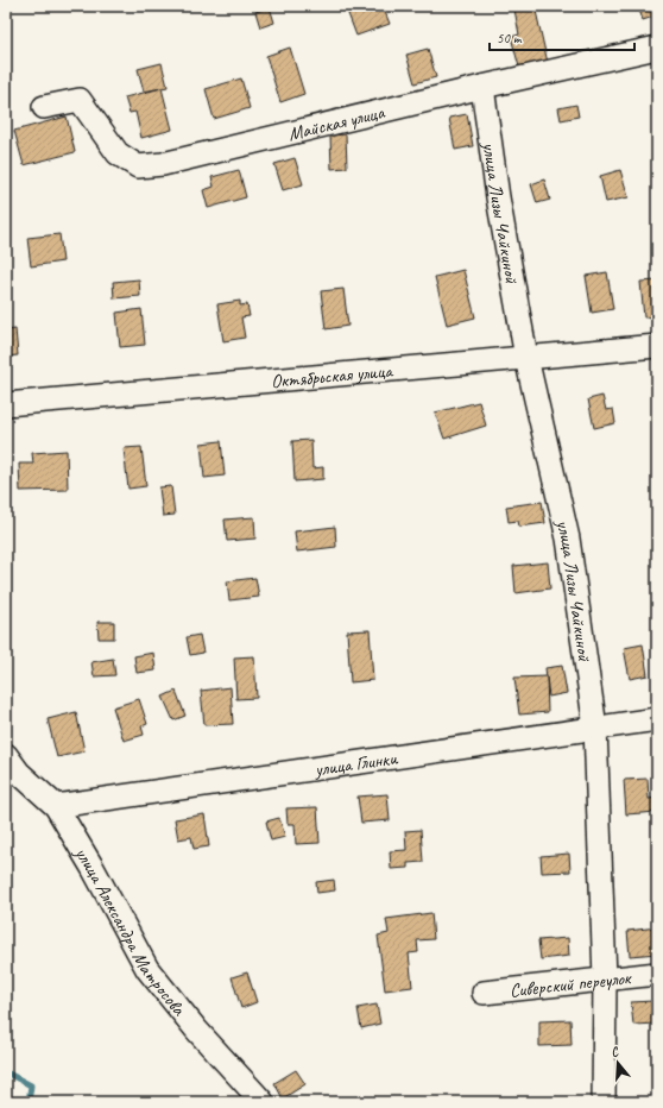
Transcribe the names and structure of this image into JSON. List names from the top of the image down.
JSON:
{
  "streets": {
    "street": [
      "Майская улица",
      "улица Лизы Чайкиной",
      "Октябрьская улица",
      "улица Глинки",
      "улица Александра Матросова",
      "Сиверский переулок"
    ]
  },
  "crossings": [
    ["Майская улица", "улица Лизы Чайкиной"],
    ["улица Лизы Чайкиной", "Октябрьская улица"],
    ["улица Лизы Чайкиной", "улица Глинки"],
    ["улица Лизы Чайкиной", "Сиверский переулок"],
    ["улица Глинки", "улица Александра Матросова"]
  ],
  "scale_bar": "50 m",
  "north": "top"
}
